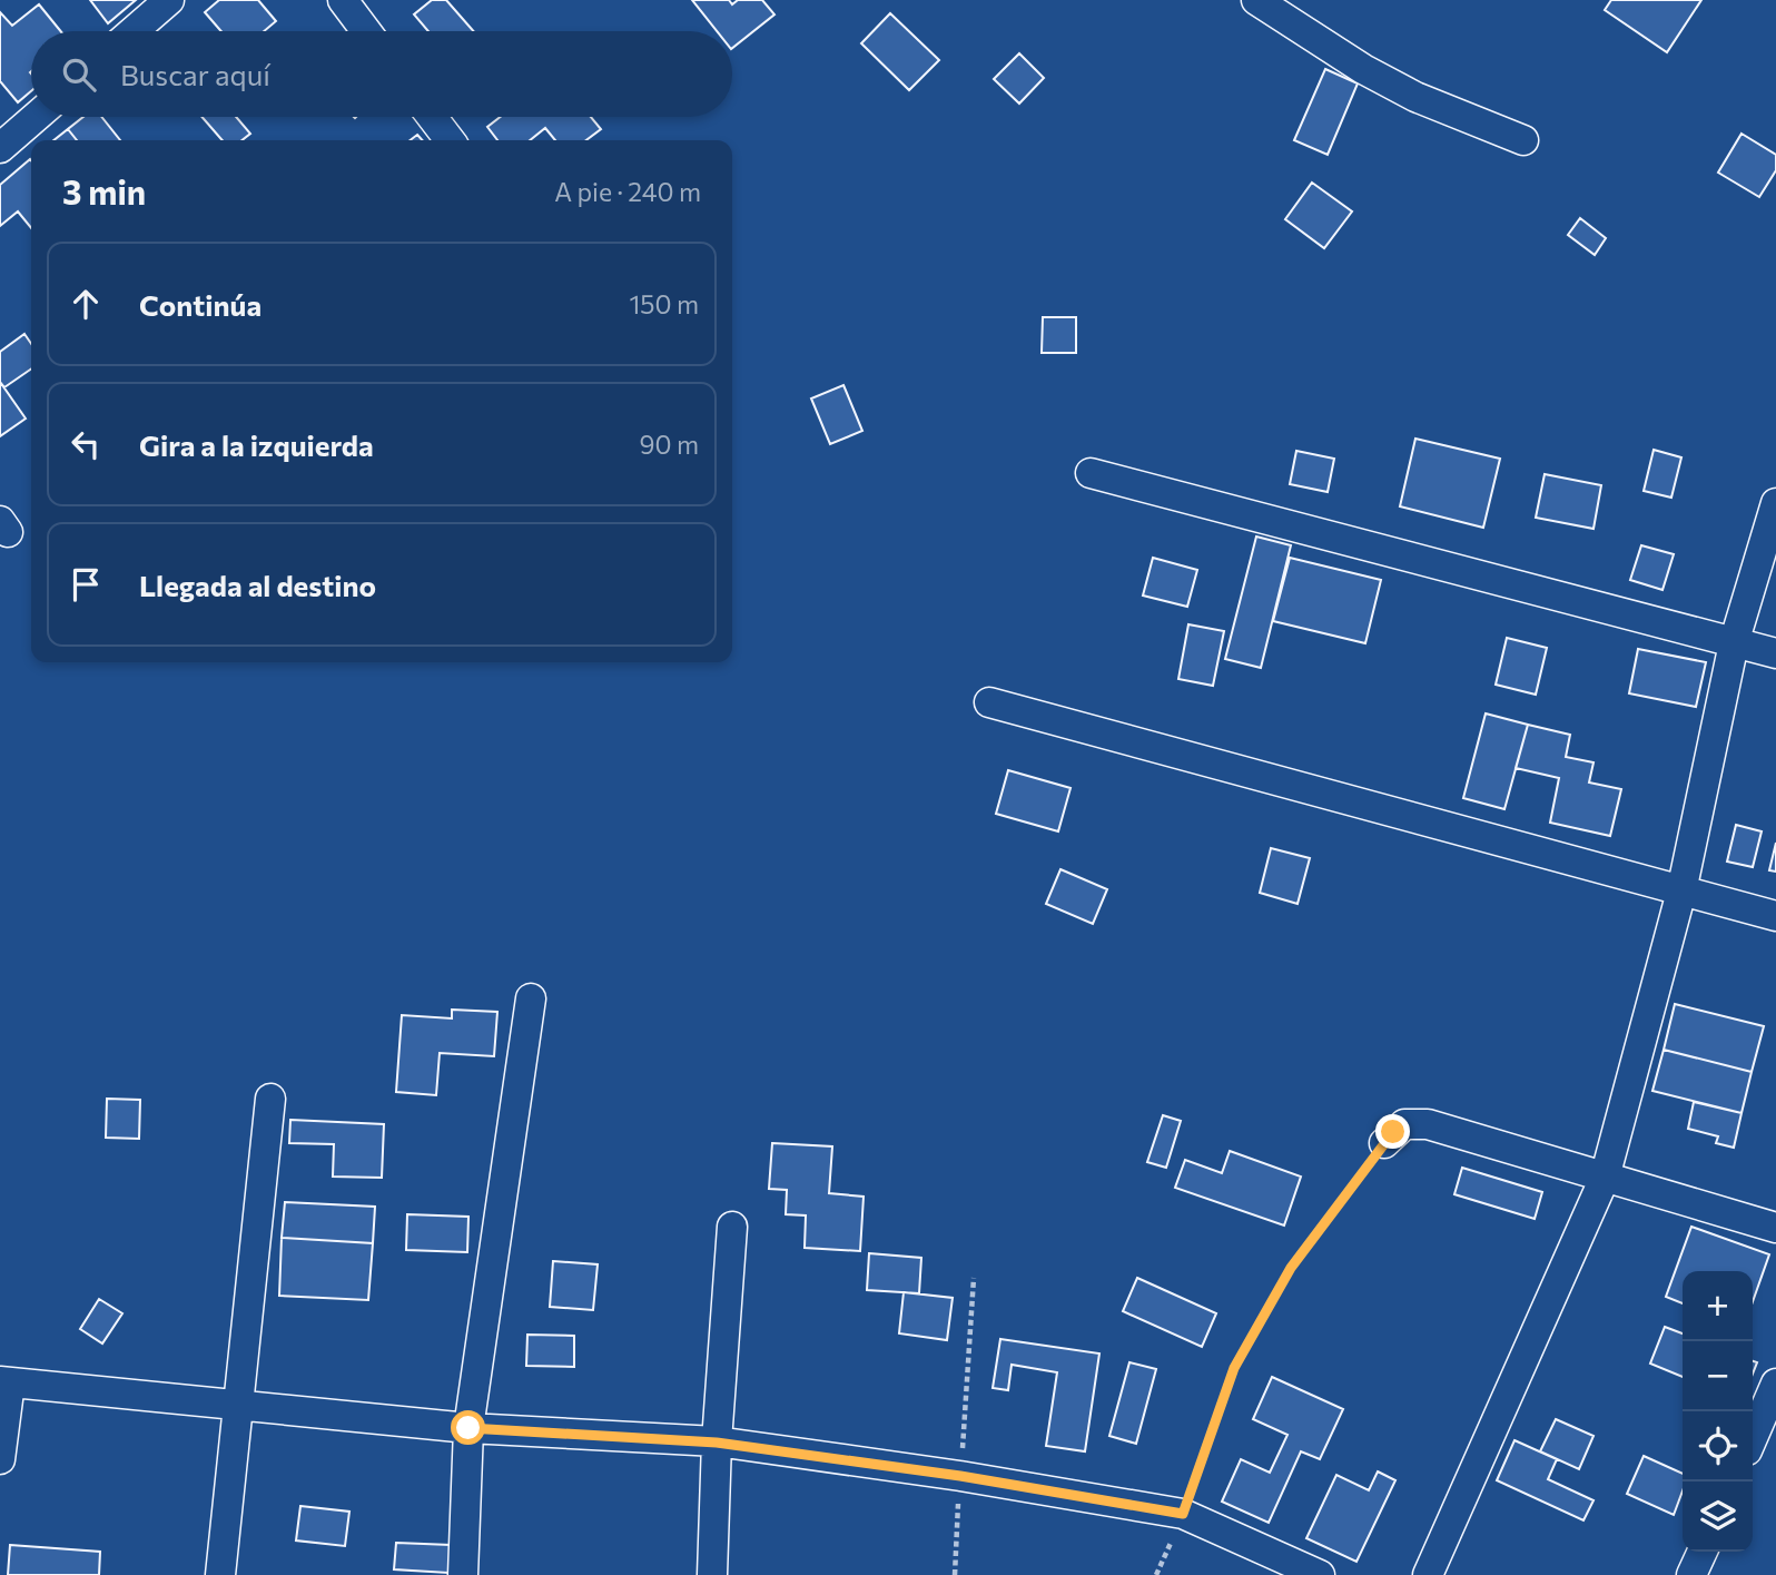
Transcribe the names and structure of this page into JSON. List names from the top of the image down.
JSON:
{
  "page": {
    "search": "Buscar aquí",
    "heading": ["3 min", "A pie · 240 m"],
    "list": [
      ["Continúa", "150 m"],
      ["Gira a la izquierda", "90 m"],
      "Llegada al destino"
    ],
    "map_buttons": ["+", "−"]
  }
}
